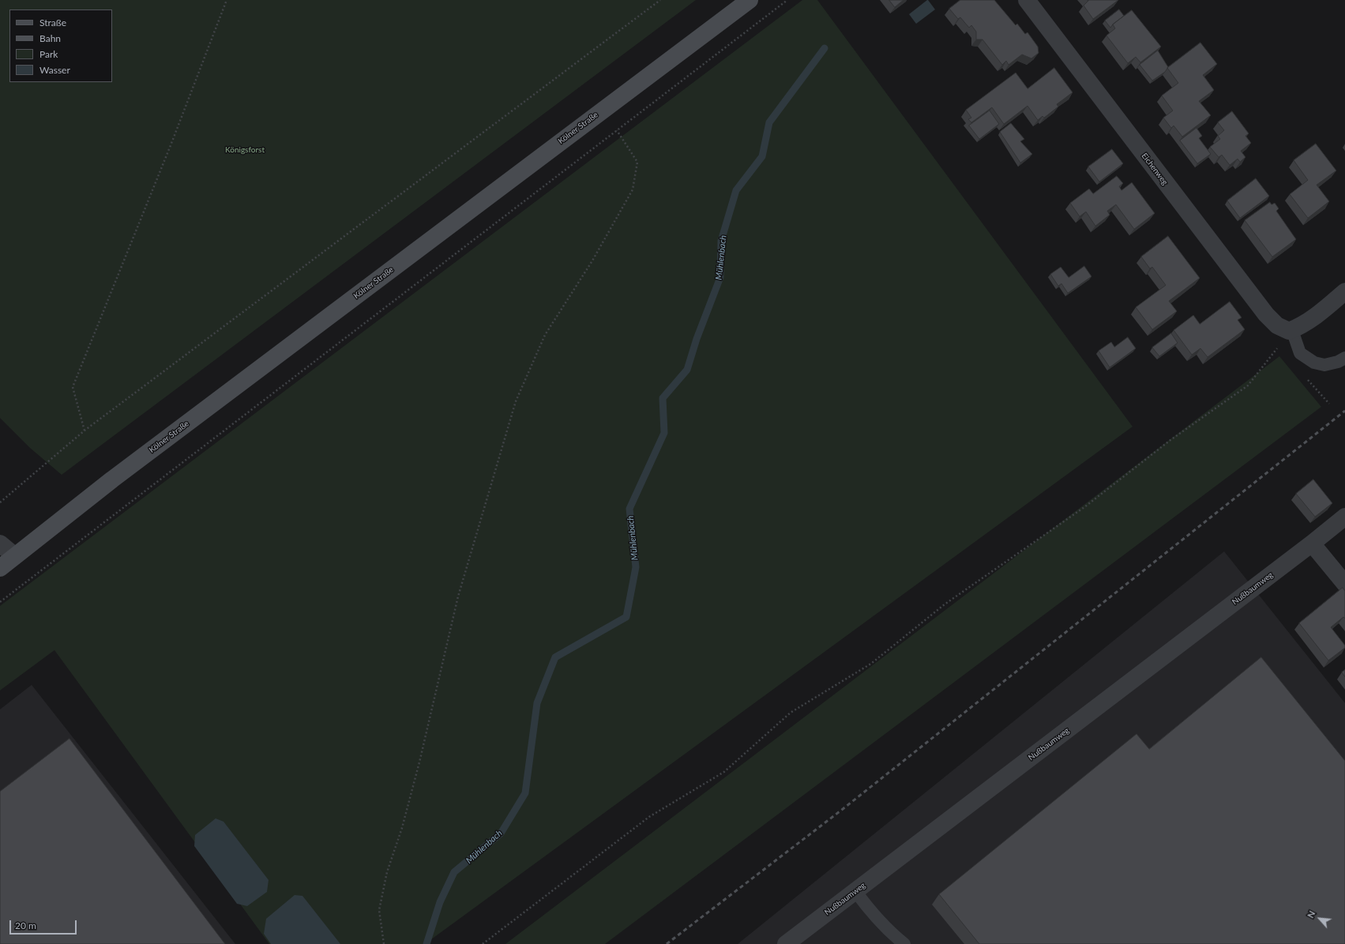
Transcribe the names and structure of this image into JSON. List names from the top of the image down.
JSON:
{
  "streets": {
    "main road": ["Kölner Straße"],
    "street": ["Eichenweg", "Nußbaumweg"]
  },
  "water": ["Mühlenbach"],
  "parks": ["Königsforst"],
  "legend": [
    "Straße",
    "Bahn",
    "Park",
    "Wasser"
  ],
  "scale_bar": "20 m",
  "north": "top left"
}
